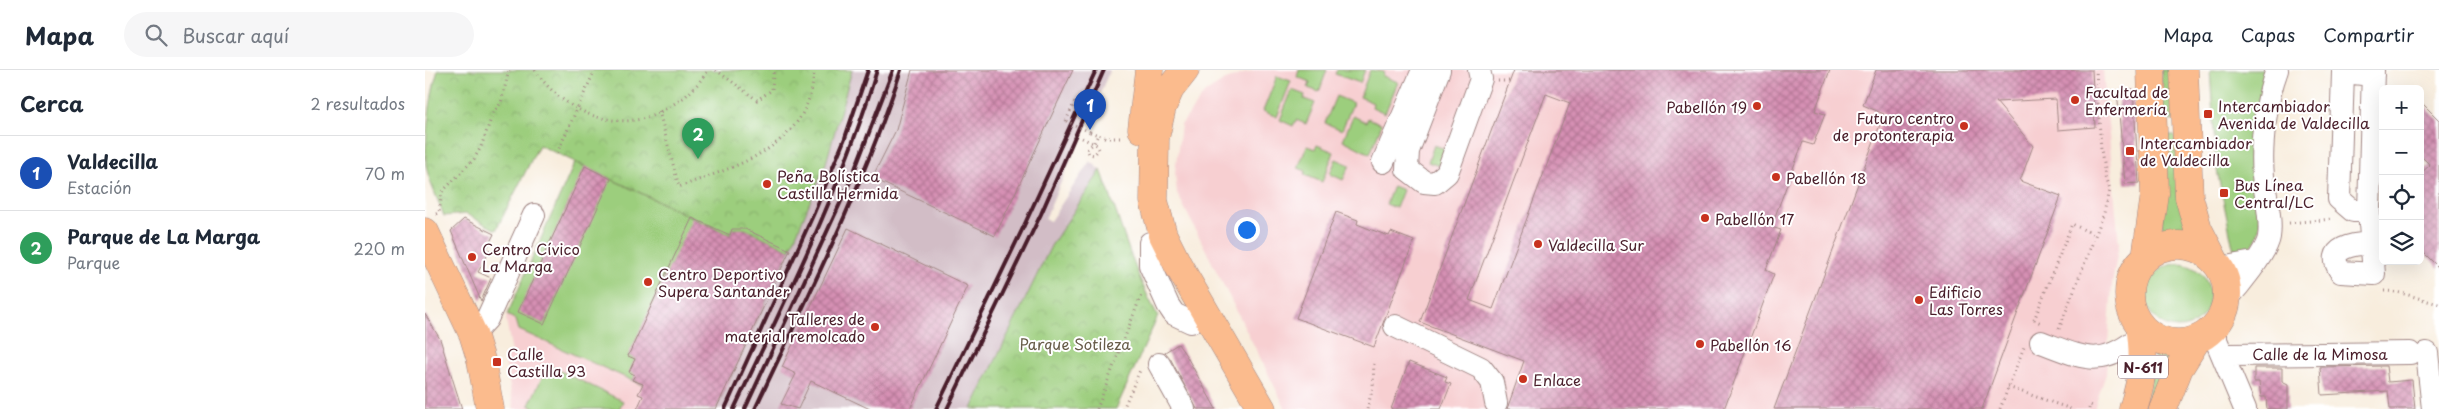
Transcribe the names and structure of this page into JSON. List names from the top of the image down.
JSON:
{
  "streets": {
    "main road": ["N-611"],
    "street": ["Calle de la Mimosa"]
  },
  "parks": ["Parque Sotileza"],
  "places": {
    "other": [
      "Facultad de Enfermería",
      "Pabellón 19",
      "Futuro centro de protonterapia",
      "Pabellón 18",
      "Peña Bolística Castilla Hermida",
      "Pabellón 17",
      "Valdecilla Sur",
      "Centro Cívico La Marga",
      "Centro Deportivo Supera Santander",
      "Edificio Las Torres",
      "Talleres de material remolcado",
      "Pabellón 16",
      "Enlace"
    ],
    "transit": [
      "Intercambiador Avenida de Valdecilla",
      "Intercambiador de Valdecilla",
      "Bus Línea Central/LC",
      "Calle Castilla 93"
    ]
  },
  "page": {
    "header": "Mapa",
    "search": "Buscar aquí",
    "nav": ["Mapa", "Capas", "Compartir"],
    "heading": ["Cerca", "2 resultados"],
    "map_buttons": ["+", "−"],
    "pins": ["1", "2"],
    "list": [
      {
        "mark": "1",
        "name": "Valdecilla",
        "note": "Estación",
        "value": "70 m"
      },
      {
        "mark": "2",
        "name": "Parque de La Marga",
        "note": "Parque",
        "value": "220 m"
      }
    ]
  }
}
